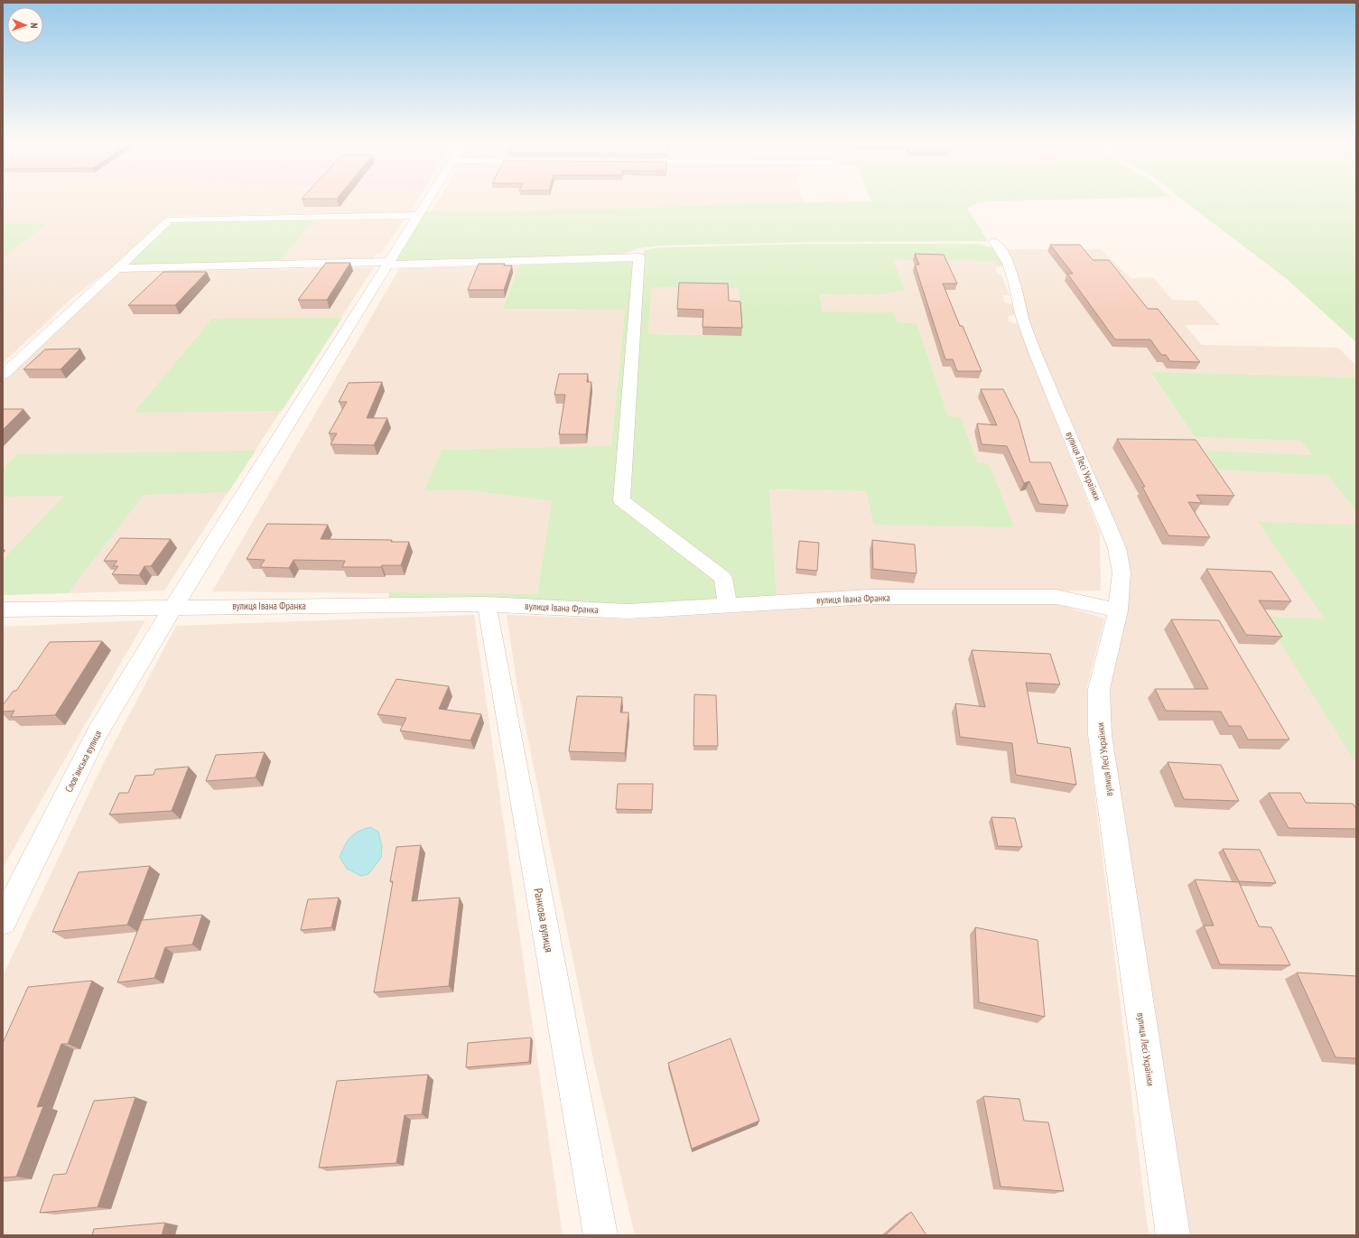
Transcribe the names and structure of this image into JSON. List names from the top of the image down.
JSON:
{
  "streets": {
    "street": [
      "вулиця Лесі Українки",
      "вулиця Івана Франка",
      "Словʼянська вулиця",
      "Ранкова вулиця"
    ]
  },
  "crossings": [
    ["вулиця Лесі Українки", "вулиця Івана Франка"],
    ["вулиця Івана Франка", "Словʼянська вулиця"],
    ["вулиця Івана Франка", "Ранкова вулиця"]
  ],
  "north": "right"
}
